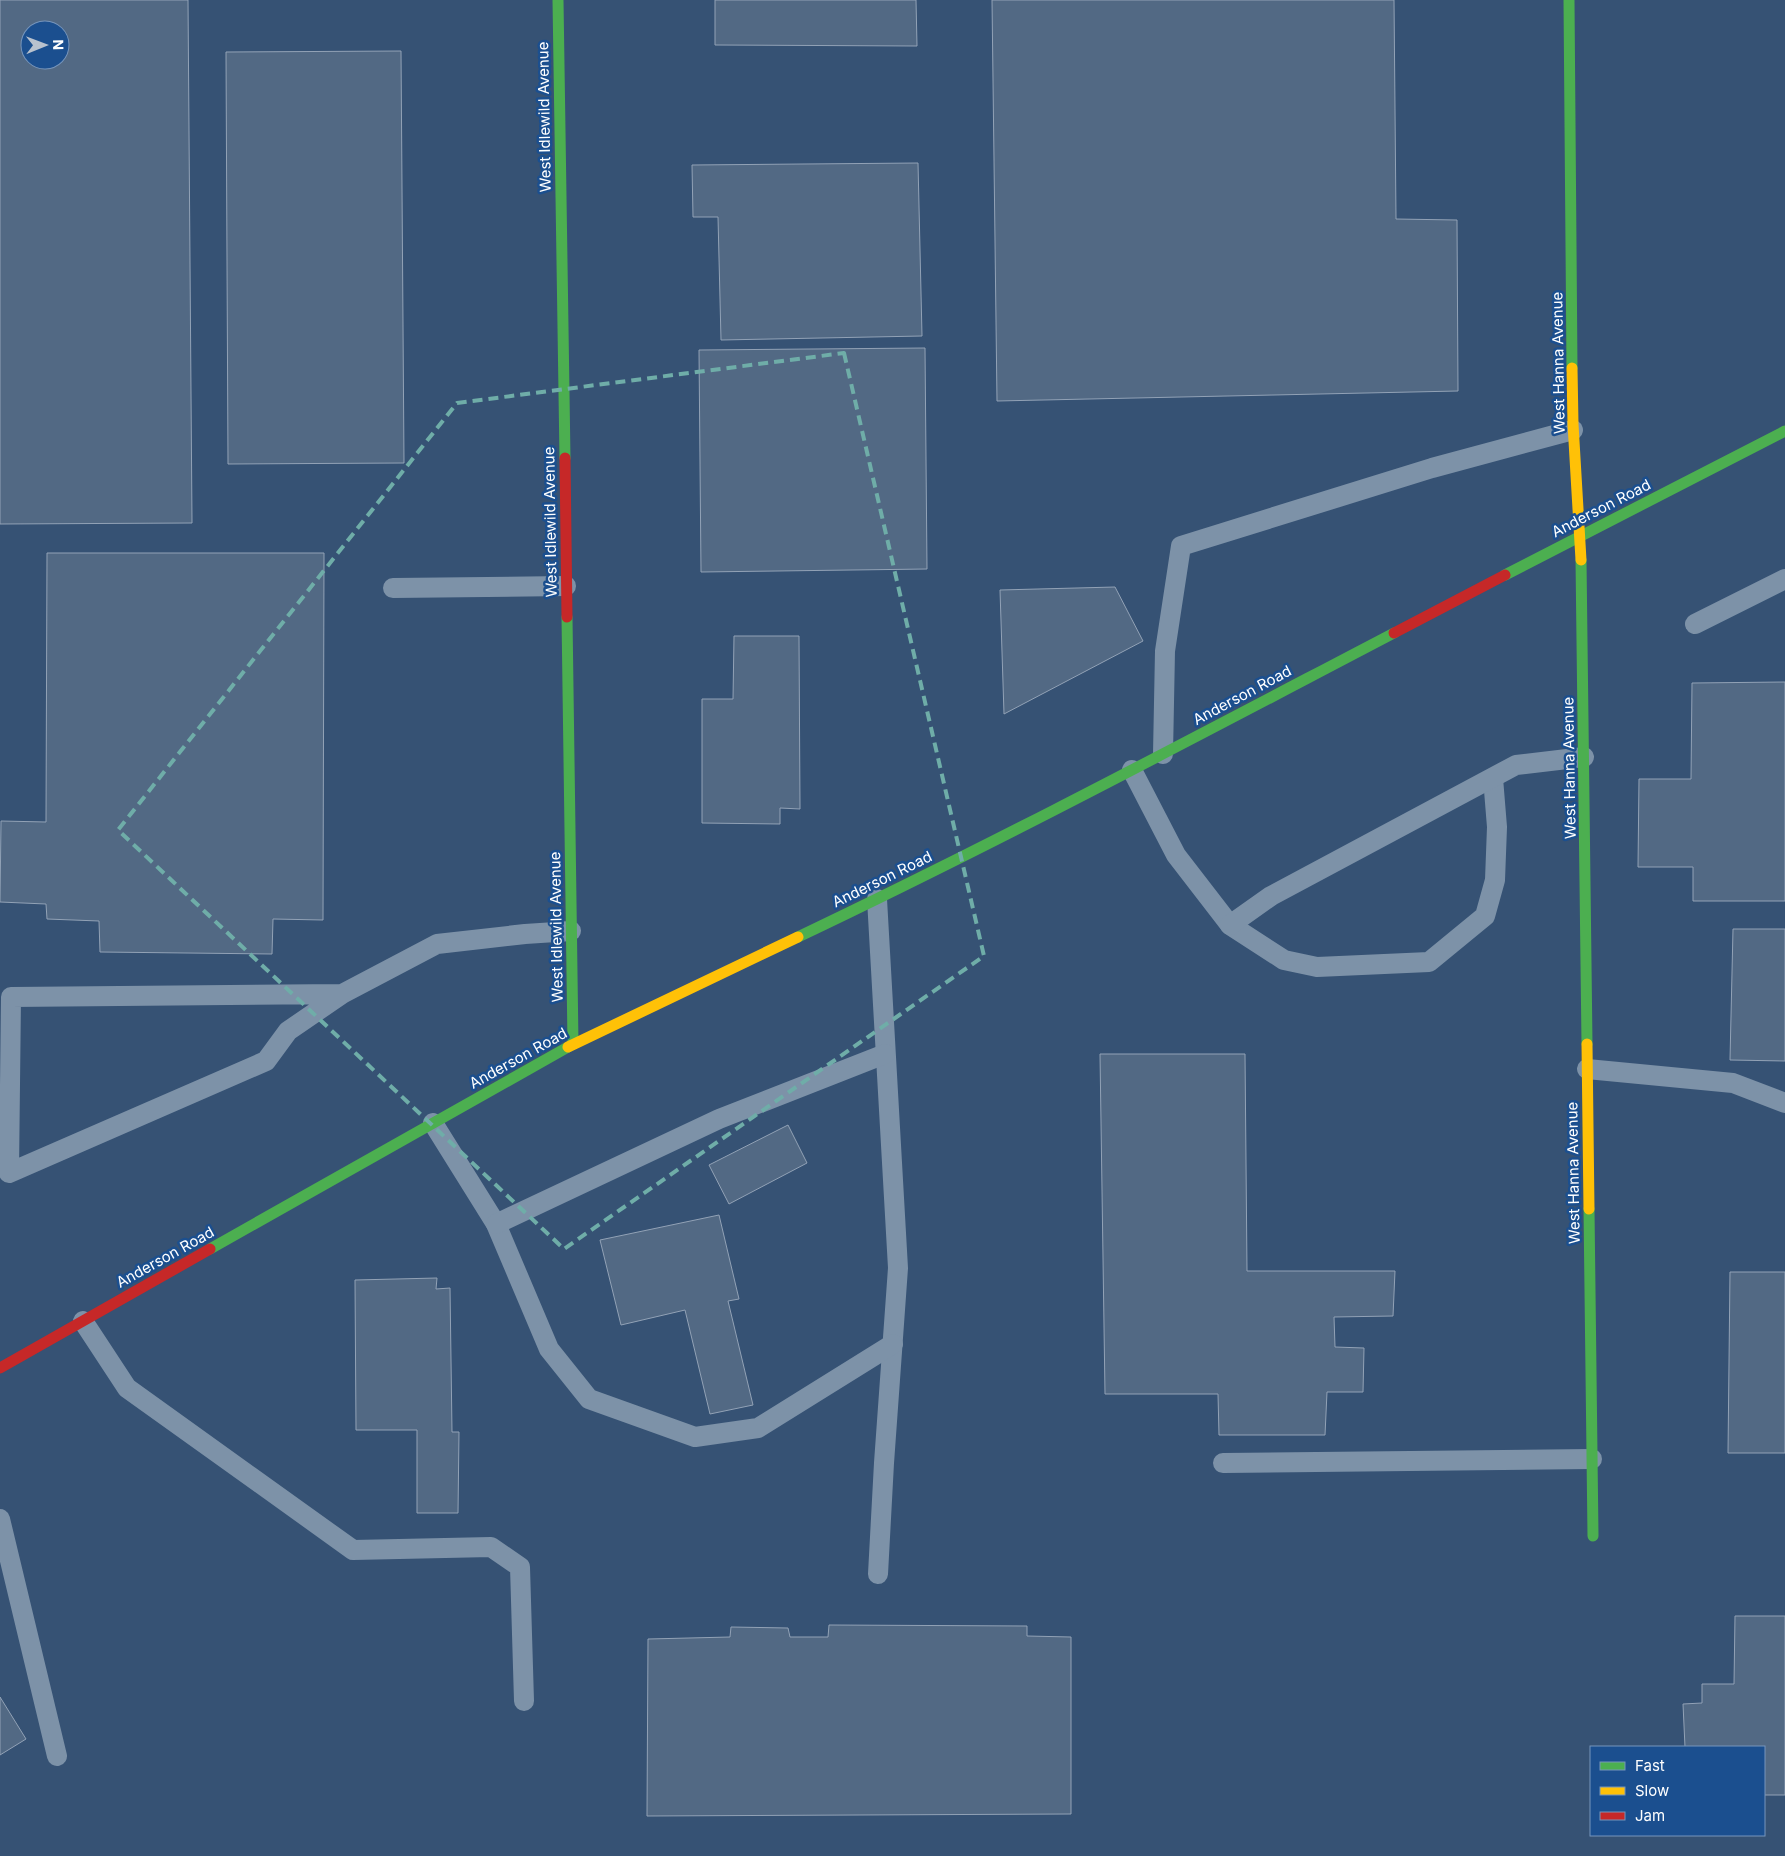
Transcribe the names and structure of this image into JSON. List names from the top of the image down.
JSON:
{
  "streets": {
    "street": ["West Idlewild Avenue", "West Hanna Avenue", "Anderson Road"]
  },
  "crossings": [
    ["West Idlewild Avenue", "Anderson Road"],
    ["West Hanna Avenue", "Anderson Road"]
  ],
  "legend": ["Fast", "Slow", "Jam"],
  "north": "right"
}
